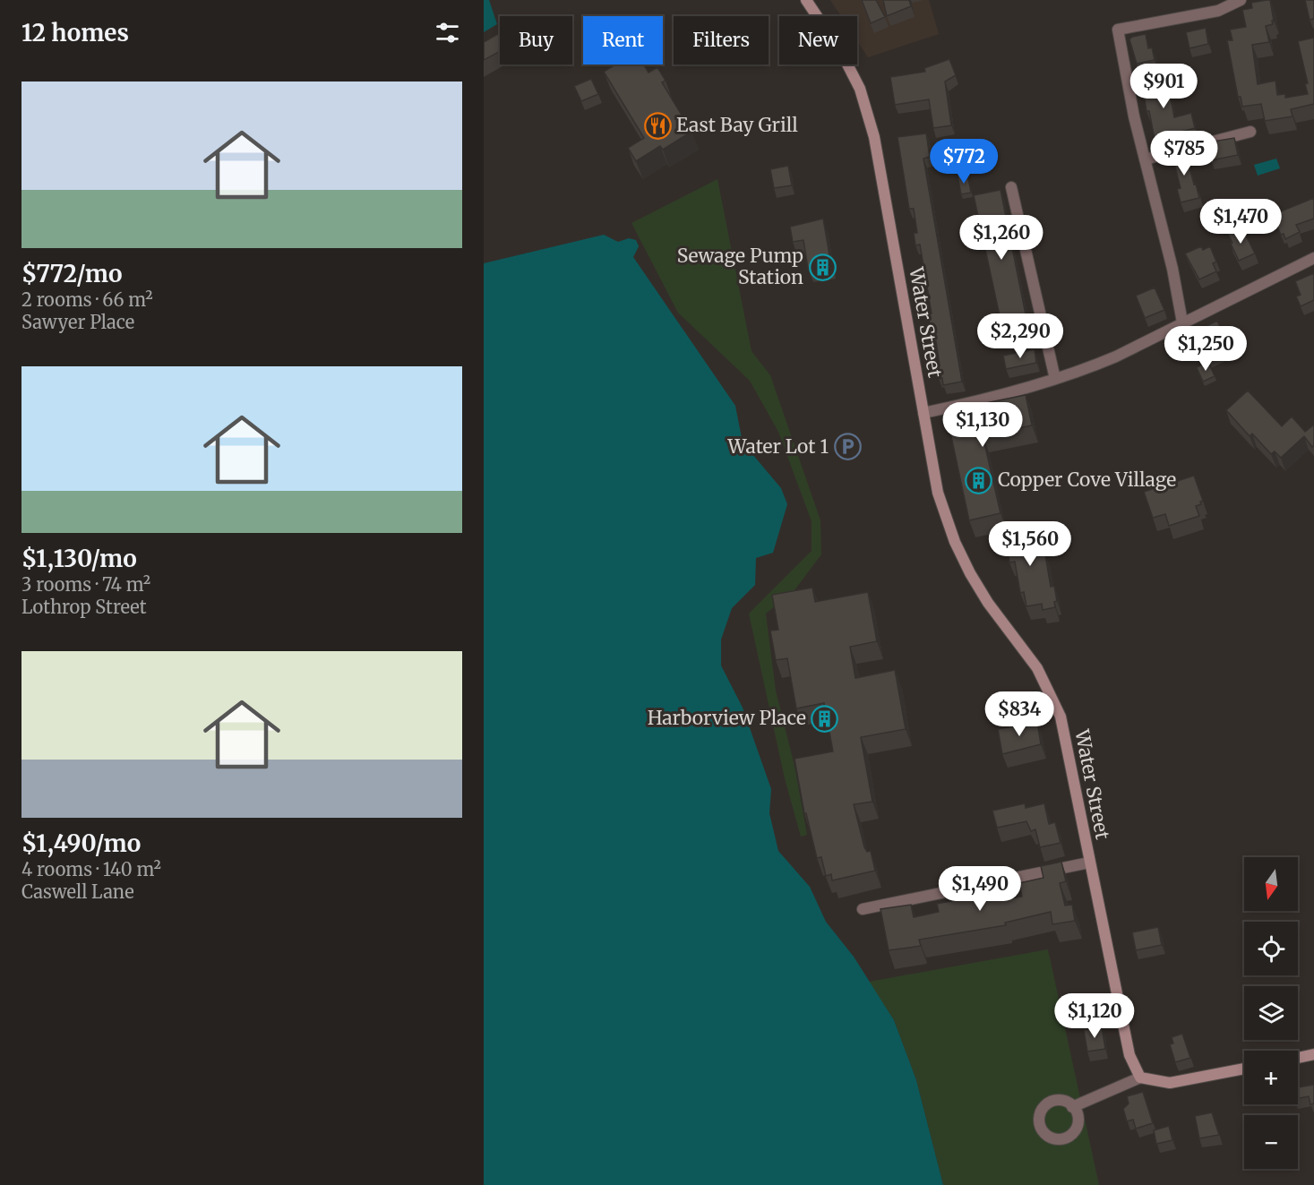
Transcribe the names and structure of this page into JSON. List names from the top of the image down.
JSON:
{
  "streets": {
    "main road": ["Water Street"]
  },
  "places": {
    "restaurant": ["East Bay Grill"],
    "building": ["Sewage Pump Station", "Copper Cove Village", "Harborview Place"],
    "parking": ["Water Lot 1"]
  },
  "north": "bottom",
  "page": {
    "heading": "12 homes",
    "chip": [
      "Buy",
      "Rent",
      "Filters",
      "New"
    ],
    "price": [
      "$901",
      "$785",
      "$772",
      "$1,470",
      "$1,260",
      "$2,290",
      "$1,250",
      "$1,130",
      "$1,560",
      "$834",
      "$1,490",
      "$1,120"
    ],
    "list": [
      {
        "name": "$772/mo",
        "note": "2 rooms · 66 m² · Sawyer Place"
      },
      {
        "name": "$1,130/mo",
        "note": "3 rooms · 74 m² · Lothrop Street"
      },
      {
        "name": "$1,490/mo",
        "note": "4 rooms · 140 m² · Caswell Lane"
      }
    ],
    "map_buttons": ["+", "−"]
  }
}
